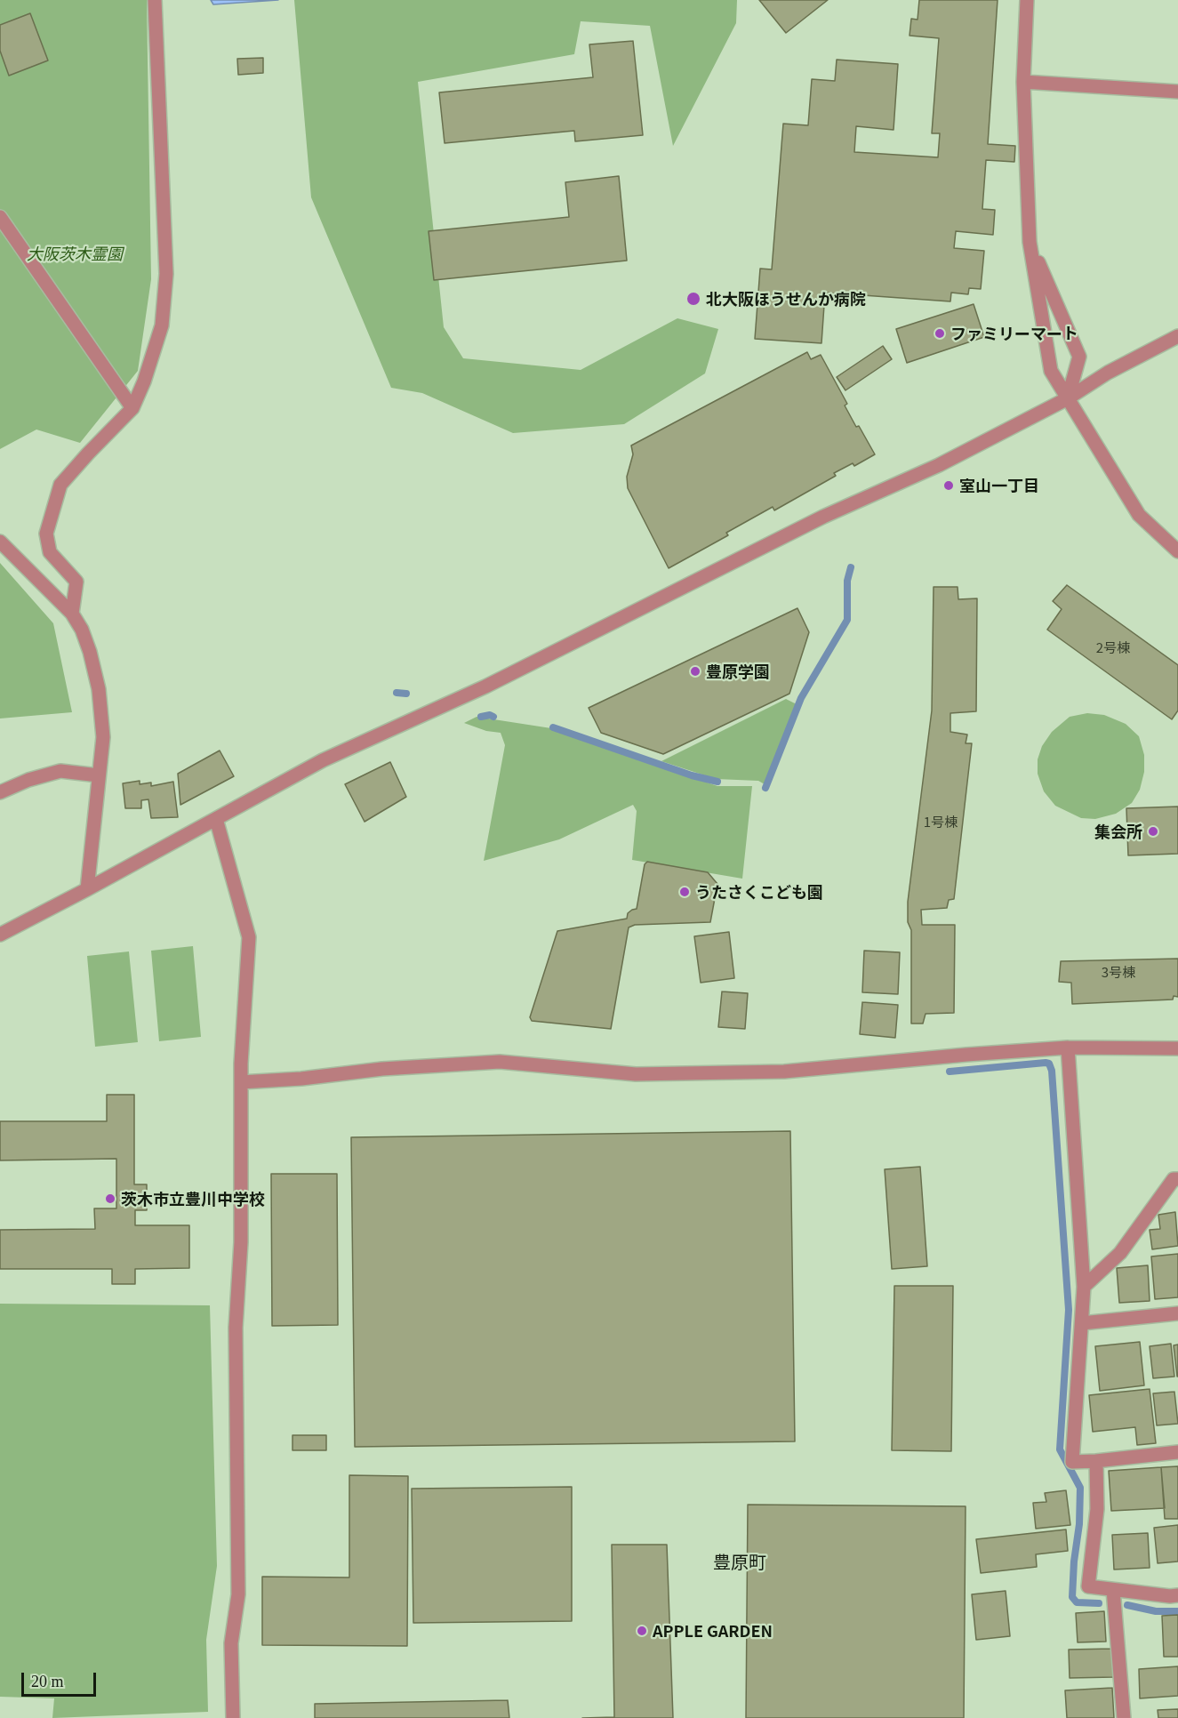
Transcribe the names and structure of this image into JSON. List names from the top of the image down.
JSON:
{
  "districts": ["豊原町"],
  "parks": ["大阪茨木霊園"],
  "places": [
    "北大阪ほうせんか病院",
    "ファミリーマート",
    "室山一丁目",
    "豊原学園",
    "集会所",
    "うたさくこども園",
    "茨木市立豊川中学校",
    "APPLE GARDEN"
  ],
  "house_numbers": ["2号棟", "1号棟", "3号棟"],
  "scale_bar": "20 m"
}
